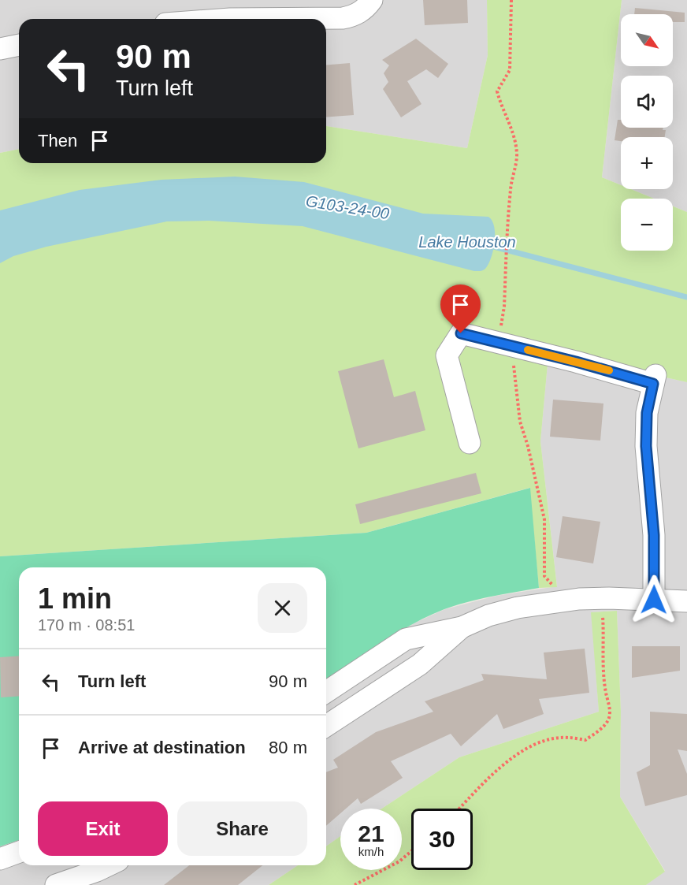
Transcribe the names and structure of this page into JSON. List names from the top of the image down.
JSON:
{
  "water": ["G103-24-00", "Lake Houston"],
  "north": "bottom right",
  "page": {
    "map_buttons": ["+", "−"],
    "turn": ["90 m", "Turn left"],
    "then": "Then",
    "heading": ["1 min", "170 m · 08:51"],
    "list": [
      {
        "name": "Turn left",
        "value": "90 m"
      },
      {
        "name": "Arrive at destination",
        "value": "80 m"
      }
    ],
    "buttons": ["Exit", "Share"],
    "speed": "21 km/h",
    "limit": "30"
  }
}
